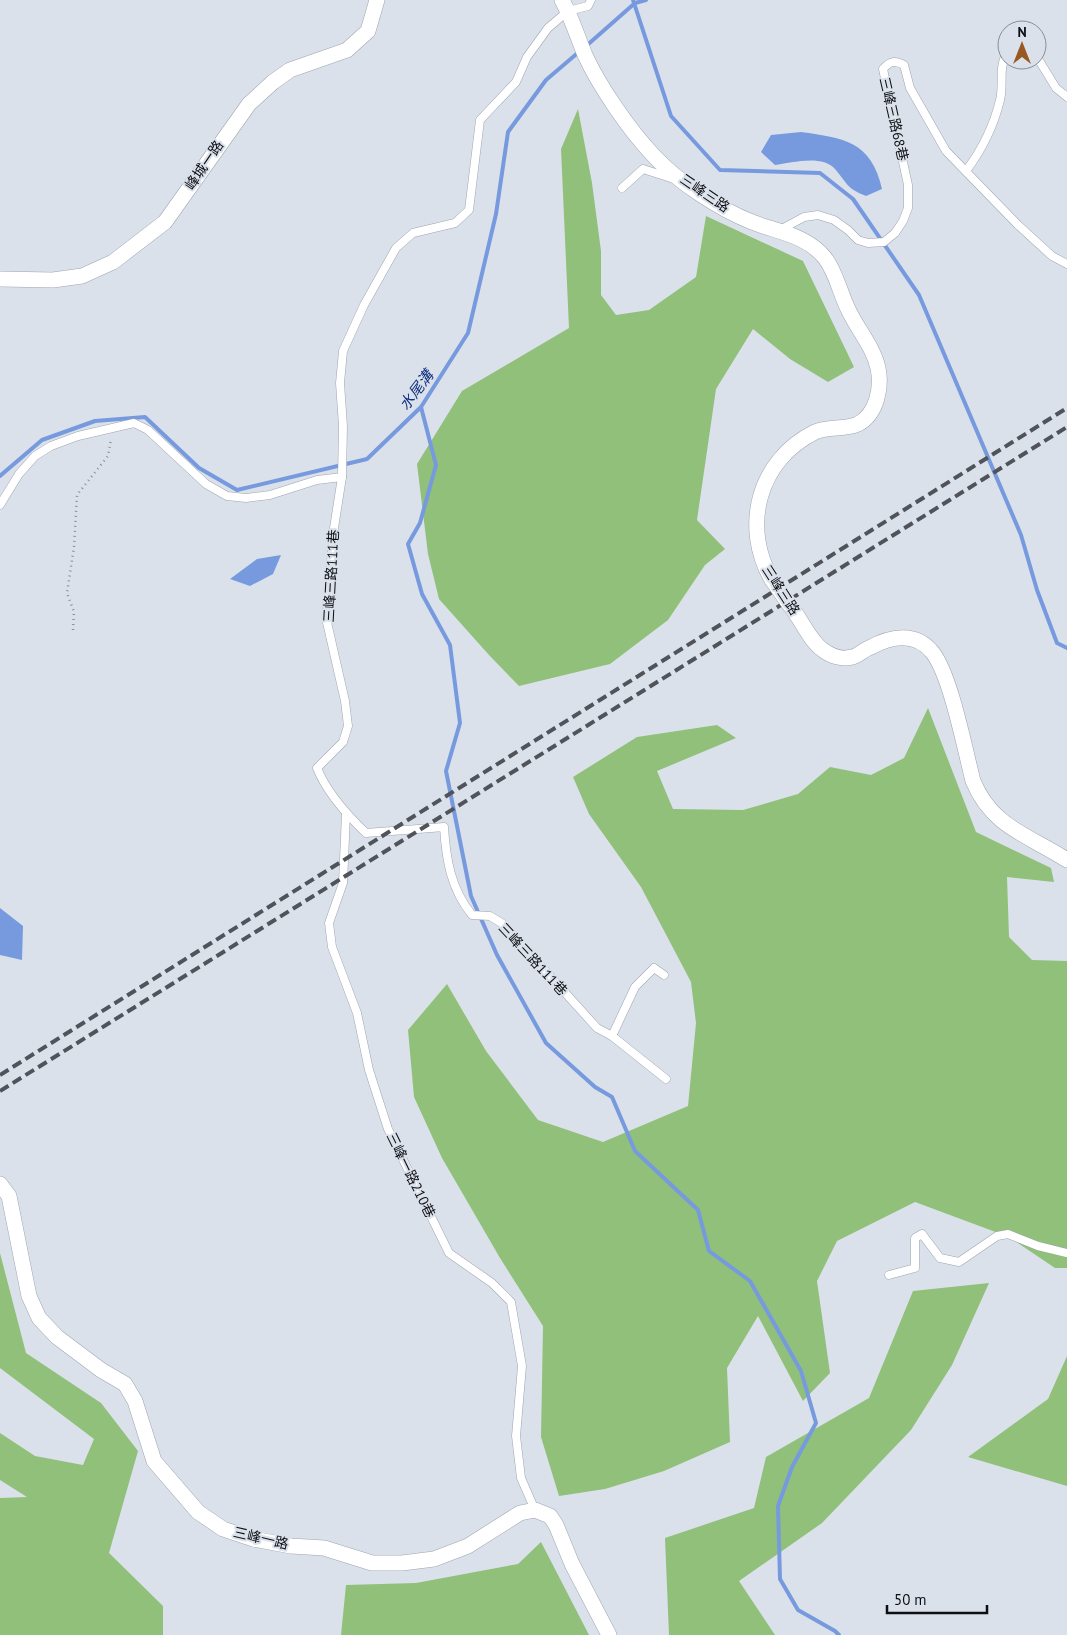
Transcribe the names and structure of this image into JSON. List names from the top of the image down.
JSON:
{
  "streets": {
    "street": ["峰城一路", "三峰三路", "三峰一路"],
    "lane": ["三峰三路68巷", "三峰三路111巷", "三峰一路210巷"]
  },
  "crossings": [
    ["三峰三路68巷", "三峰三路"],
    ["三峰三路", "三峰三路111巷"],
    ["三峰三路111巷", "三峰一路210巷"],
    ["三峰一路210巷", "三峰一路"]
  ],
  "water": ["水尾溝"],
  "scale_bar": "50 m",
  "north": "top"
}
